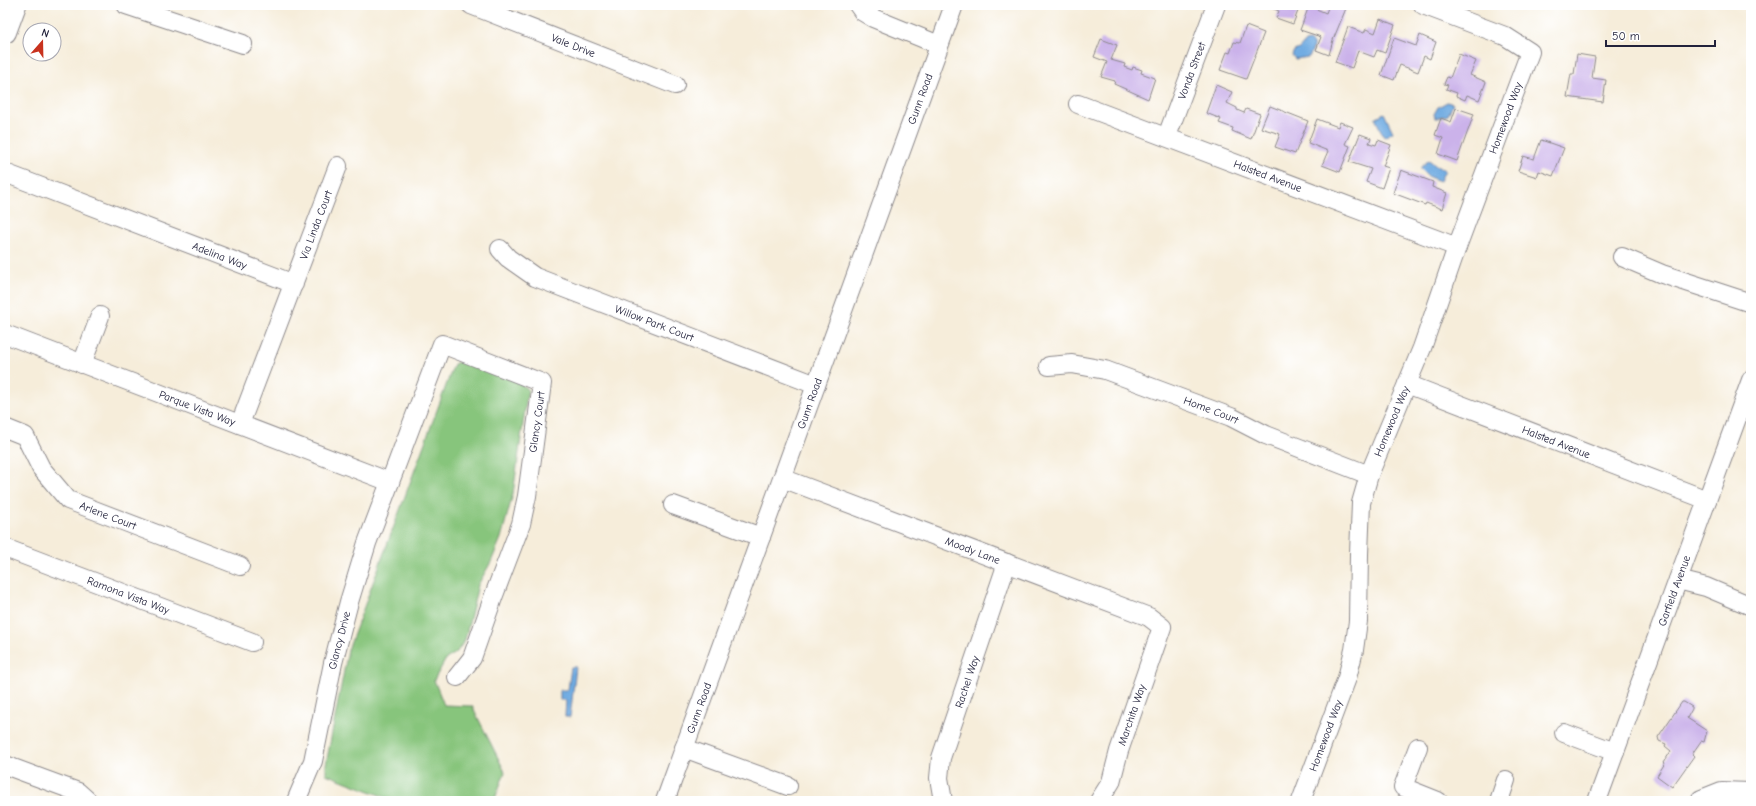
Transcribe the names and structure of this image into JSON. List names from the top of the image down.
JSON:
{
  "streets": {
    "street": [
      "Vale Drive",
      "Vonda Street",
      "Gunn Road",
      "Homewood Way",
      "Halsted Avenue",
      "Via Linda Court",
      "Adelina Way",
      "Willow Park Court",
      "Parque Vista Way",
      "Home Court",
      "Glancy Court",
      "Arlene Court",
      "Moody Lane",
      "Garfield Avenue",
      "Ramona Vista Way",
      "Glancy Drive",
      "Rachel Way",
      "Marchita Way"
    ]
  },
  "crossings": [
    ["Vonda Street", "Halsted Avenue"],
    ["Gunn Road", "Willow Park Court"],
    ["Gunn Road", "Moody Lane"],
    ["Homewood Way", "Halsted Avenue"],
    ["Homewood Way", "Home Court"],
    ["Halsted Avenue", "Garfield Avenue"],
    ["Via Linda Court", "Adelina Way"],
    ["Parque Vista Way", "Glancy Court"],
    ["Parque Vista Way", "Glancy Drive"],
    ["Glancy Court", "Glancy Drive"],
    ["Moody Lane", "Rachel Way"],
    ["Moody Lane", "Marchita Way"]
  ],
  "scale_bar": "50 m",
  "north": "top"
}
